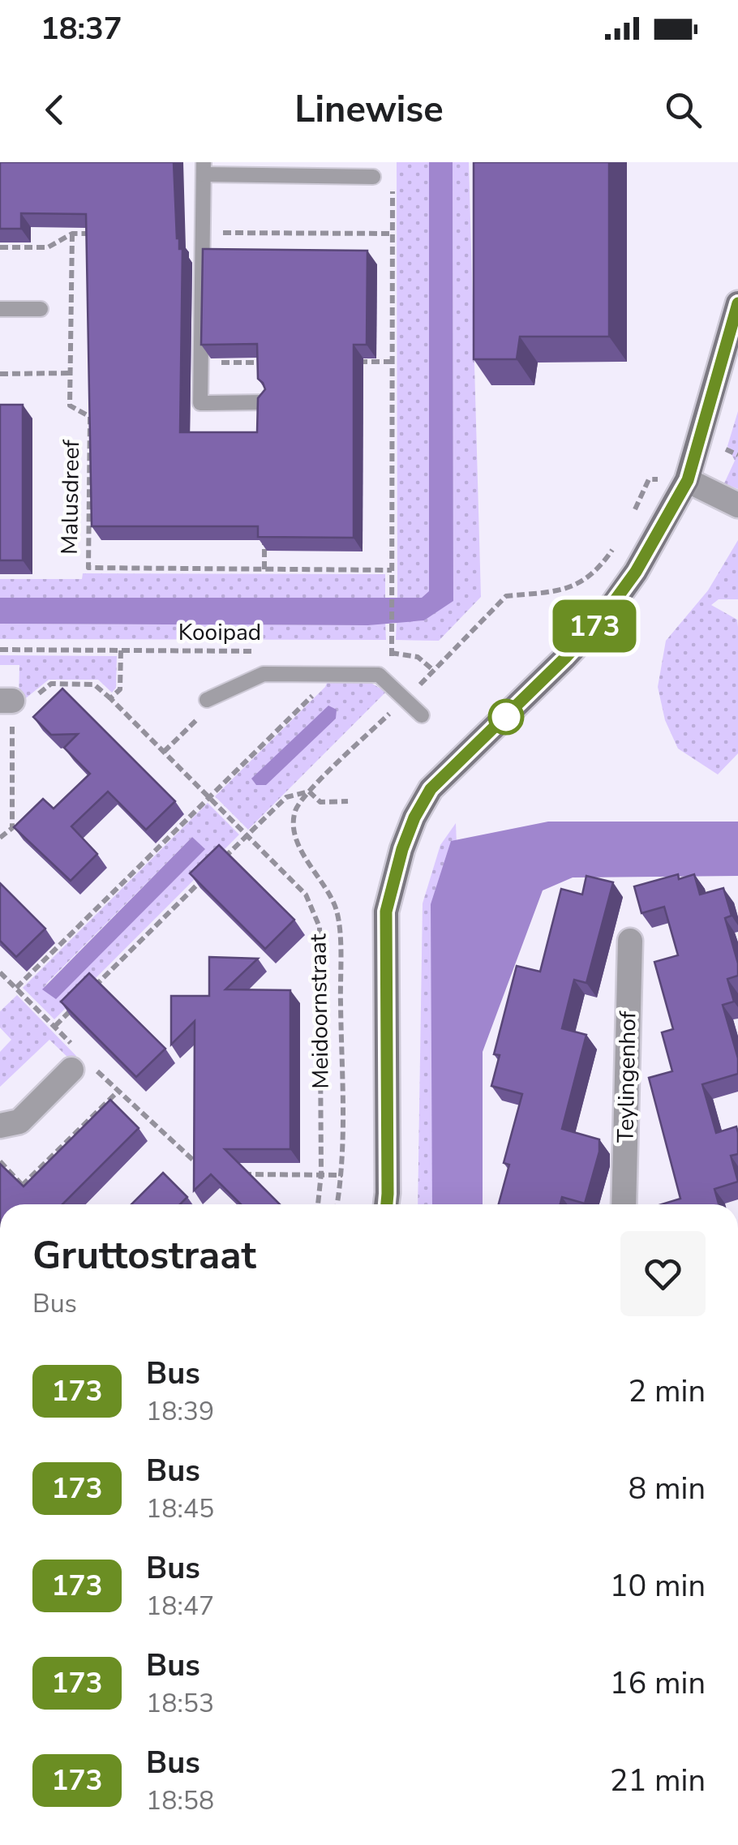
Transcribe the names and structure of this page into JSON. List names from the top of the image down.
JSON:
{
  "streets": {
    "street": ["Teylingenhof"],
    "path": ["Malusdreef", "Kooipad", "Meidoornstraat"]
  },
  "lines": ["bus line 173"],
  "page": {
    "status": "18:37",
    "header": "Linewise",
    "on_map": "173",
    "heading": ["Gruttostraat", "Bus"],
    "list": [
      {
        "mark": "173",
        "name": "Bus",
        "note": "18:39",
        "value": "2 min"
      },
      {
        "mark": "173",
        "name": "Bus",
        "note": "18:45",
        "value": "8 min"
      },
      {
        "mark": "173",
        "name": "Bus",
        "note": "18:47",
        "value": "10 min"
      },
      {
        "mark": "173",
        "name": "Bus",
        "note": "18:53",
        "value": "16 min"
      },
      {
        "mark": "173",
        "name": "Bus",
        "note": "18:58",
        "value": "21 min"
      }
    ]
  }
}
